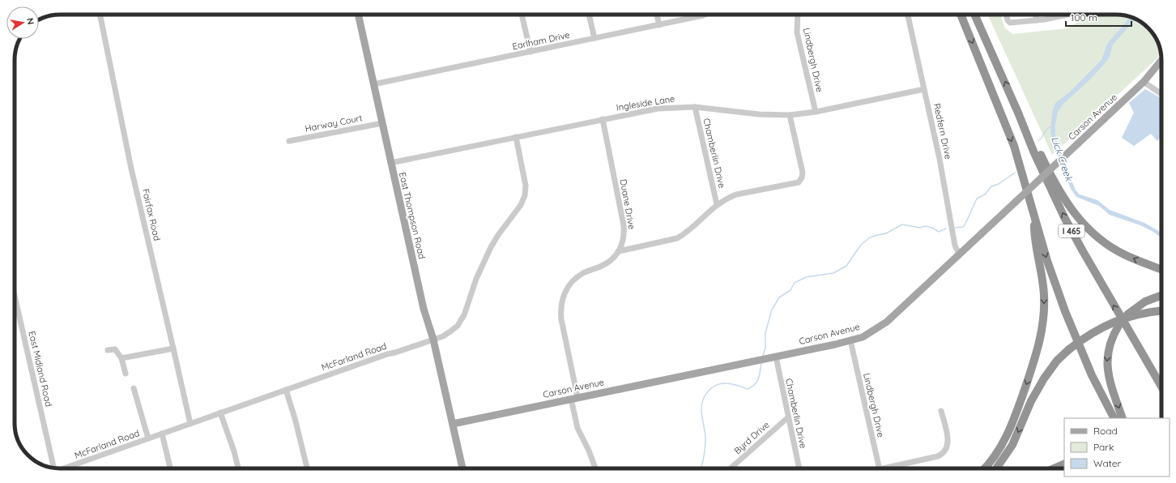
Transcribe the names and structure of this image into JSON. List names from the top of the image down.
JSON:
{
  "streets": {
    "highway": ["I 465"],
    "main road": ["Carson Avenue", "East Thompson Road"],
    "street": [
      "Earlham Drive",
      "Lindbergh Drive",
      "Ingleside Lane",
      "Harway Court",
      "Redfern Drive",
      "Chamberlin Drive",
      "Duane Drive",
      "Fairfax Road",
      "McFarland Road",
      "East Midland Road",
      "Byrd Drive"
    ]
  },
  "crossings": [
    ["Earlham Drive", "East Thompson Road"],
    ["Lindbergh Drive", "Ingleside Lane"],
    ["Lindbergh Drive", "Carson Avenue"],
    ["Ingleside Lane", "Redfern Drive"],
    ["Ingleside Lane", "Chamberlin Drive"],
    ["Ingleside Lane", "Duane Drive"],
    ["Ingleside Lane", "East Thompson Road"],
    ["Ingleside Lane", "McFarland Road"],
    ["Carson Avenue", "Redfern Drive"],
    ["Carson Avenue", "Chamberlin Drive"],
    ["Carson Avenue", "Duane Drive"],
    ["Carson Avenue", "East Thompson Road"],
    ["Harway Court", "East Thompson Road"],
    ["Chamberlin Drive", "Byrd Drive"],
    ["Fairfax Road", "McFarland Road"],
    ["East Thompson Road", "McFarland Road"]
  ],
  "water": ["Lick Creek"],
  "legend": ["Road", "Park", "Water"],
  "scale_bar": "100 m",
  "north": "right"
}
